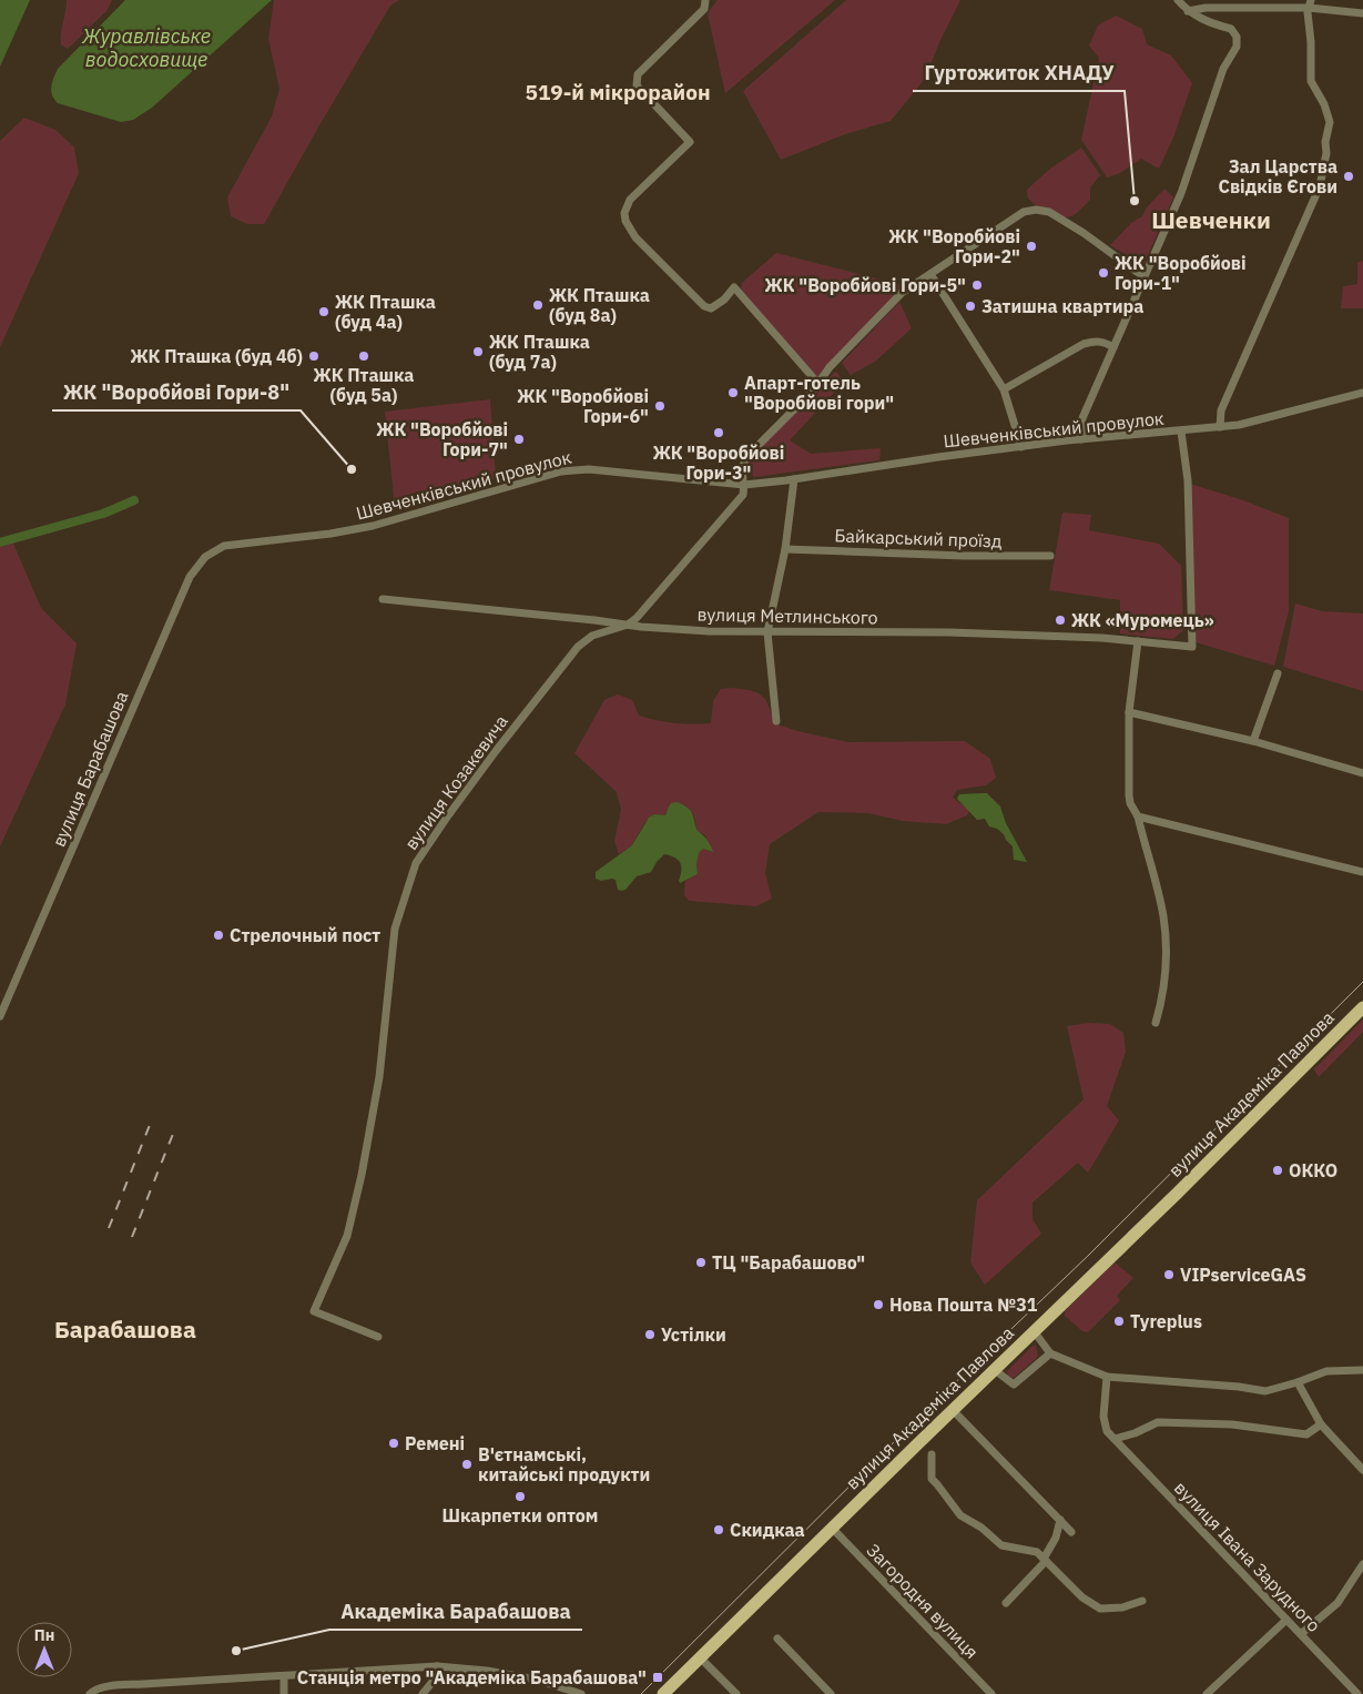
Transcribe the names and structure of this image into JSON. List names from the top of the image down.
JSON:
{
  "streets": {
    "main road": ["вулиця Академіка Павлова"],
    "street": [
      "Шевченківський провулок",
      "Байкарський проїзд",
      "вулиця Метлинського",
      "вулиця Барабашова",
      "вулиця Козакевича",
      "вулиця Івана Зарудного",
      "Загородня вулиця"
    ]
  },
  "crossings": [
    ["Шевченківський провулок", "вулиця Метлинського"],
    ["Шевченківський провулок", "вулиця Барабашова"],
    ["Шевченківський провулок", "вулиця Козакевича"],
    ["вулиця Метлинського", "вулиця Козакевича"],
    ["вулиця Академіка Павлова", "Загородня вулиця"]
  ],
  "districts": ["519-й мікрорайон", "Шевченки", "Барабашова"],
  "water": ["Журавлівське водосховище"],
  "places": {
    "other": [
      "Зал Царства Свідків Єгови",
      "Гуртожиток ХНАДУ",
      "ЖК \"Воробйові Гори-2\"",
      "ЖК \"Воробйові Гори-1\"",
      "ЖК \"Воробйові Гори-5\"",
      "ЖК Пташка (буд 8а)",
      "Затишна квартира",
      "ЖК Пташка (буд 4а)",
      "ЖК Пташка (буд 7а)",
      "ЖК Пташка (буд 4б)",
      "ЖК Пташка (буд 5а)",
      "Апарт-готель \"Воробйові гори\"",
      "ЖК \"Воробйові Гори-6\"",
      "ЖК \"Воробйові Гори-3\"",
      "ЖК \"Воробйові Гори-7\"",
      "ЖК \"Воробйові Гори-8\"",
      "ЖК «Муромець»",
      "Стрелочный пост",
      "ОККО",
      "ТЦ \"Барабашово\"",
      "VIPserviceGAS",
      "Нова Пошта №31",
      "Tyreplus",
      "Устілки",
      "Ремені",
      "В'єтнамські, китайські продукти",
      "Шкарпетки оптом",
      "Скидкаа",
      "Академіка Барабашова"
    ],
    "transit": ["Станція метро \"Академіка Барабашова\""]
  },
  "north": "top"
}
